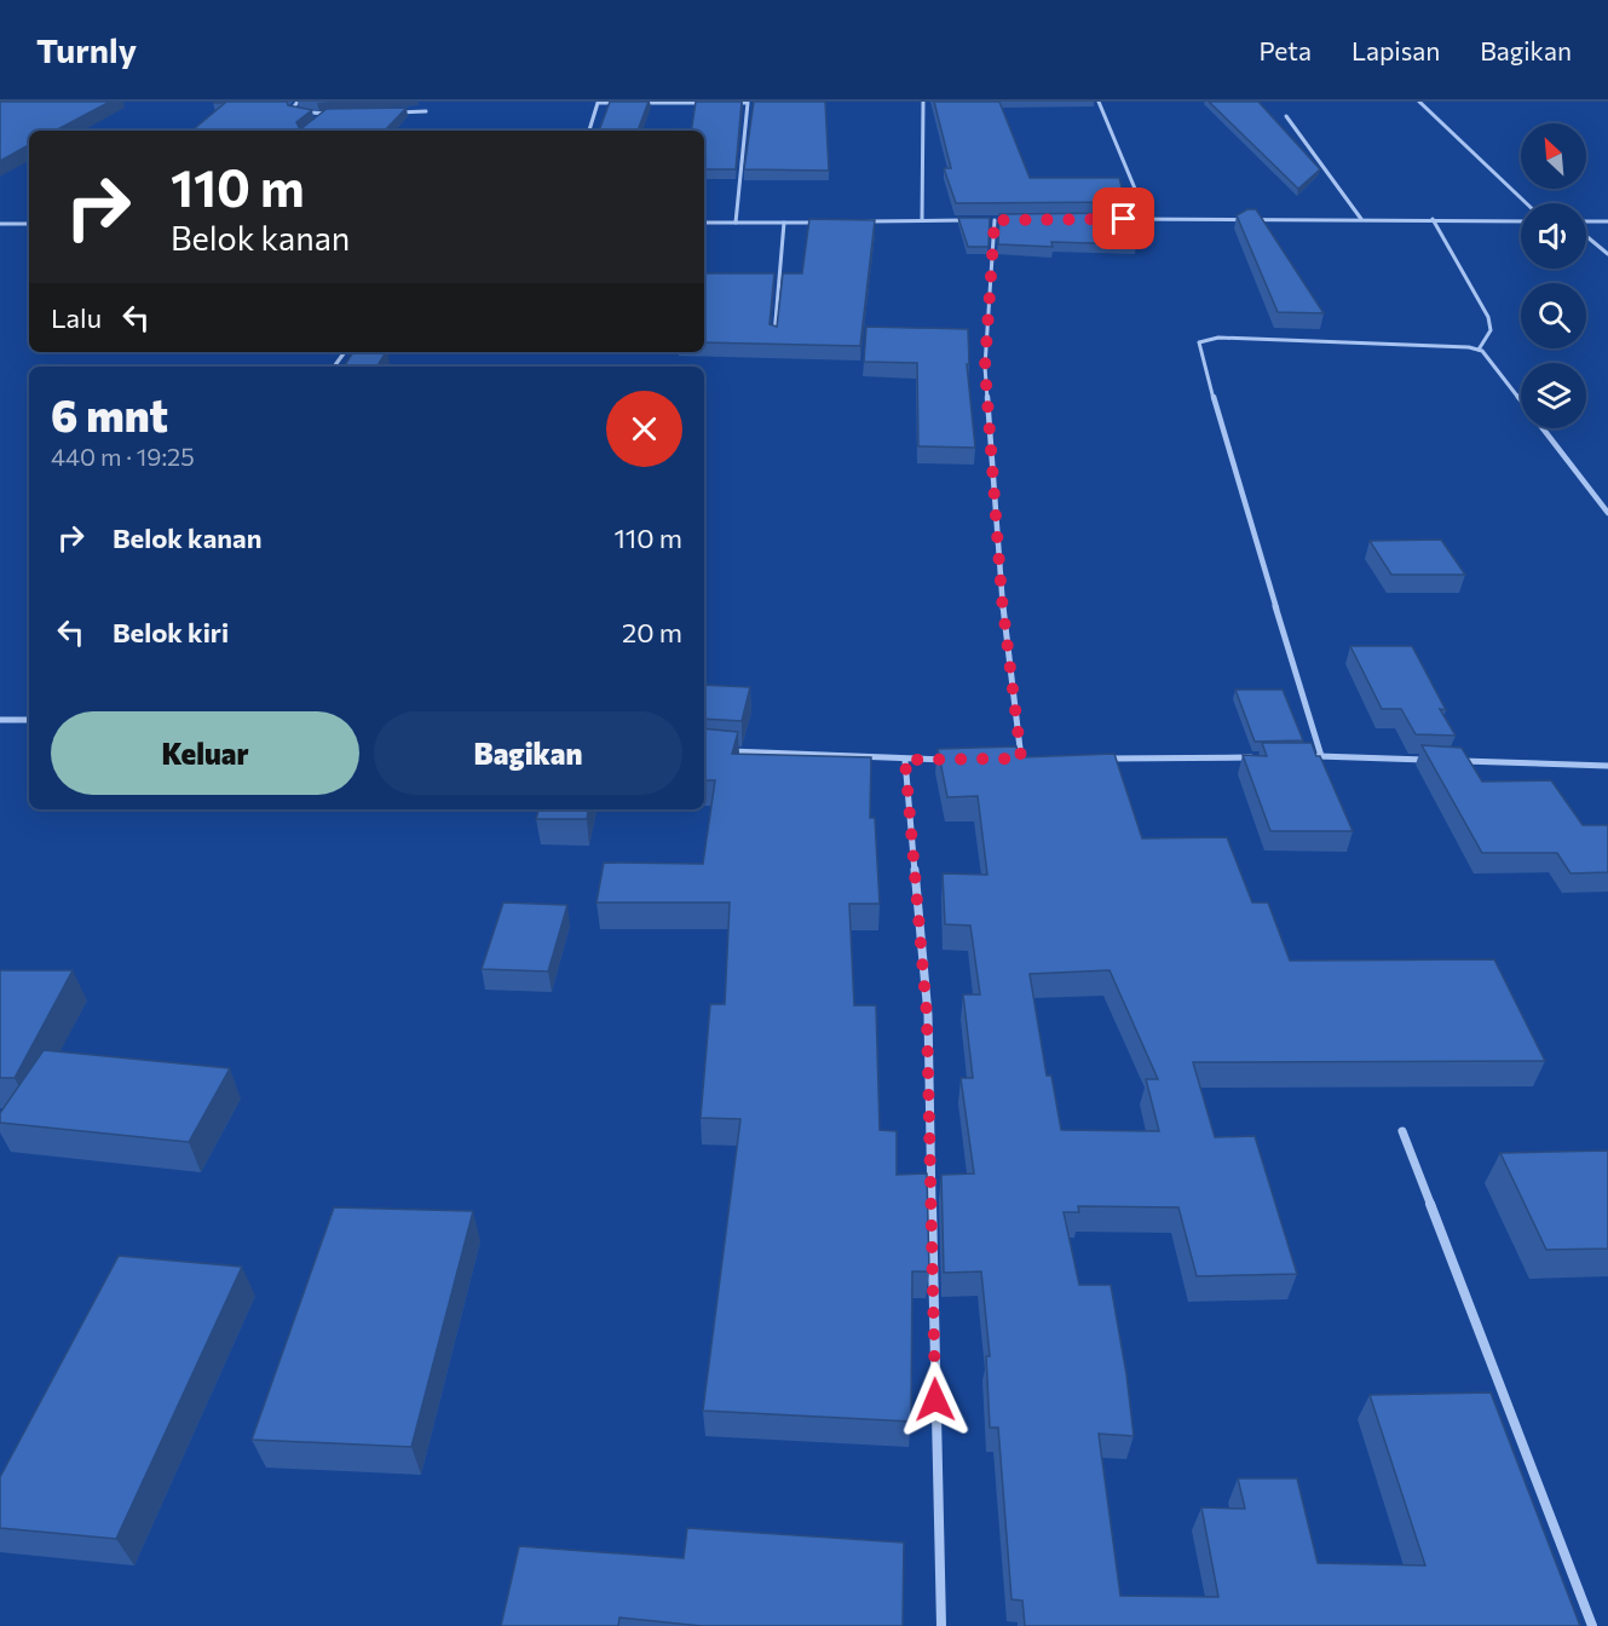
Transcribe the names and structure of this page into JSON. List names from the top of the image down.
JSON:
{
  "north": "top left",
  "page": {
    "header": "Turnly",
    "nav": ["Peta", "Lapisan", "Bagikan"],
    "turn": ["110 m", "Belok kanan"],
    "then": "Lalu",
    "heading": ["6 mnt", "440 m · 19:25"],
    "list": [
      {
        "name": "Belok kanan",
        "value": "110 m"
      },
      {
        "name": "Belok kiri",
        "value": "20 m"
      }
    ],
    "buttons": ["Keluar", "Bagikan"]
  }
}
